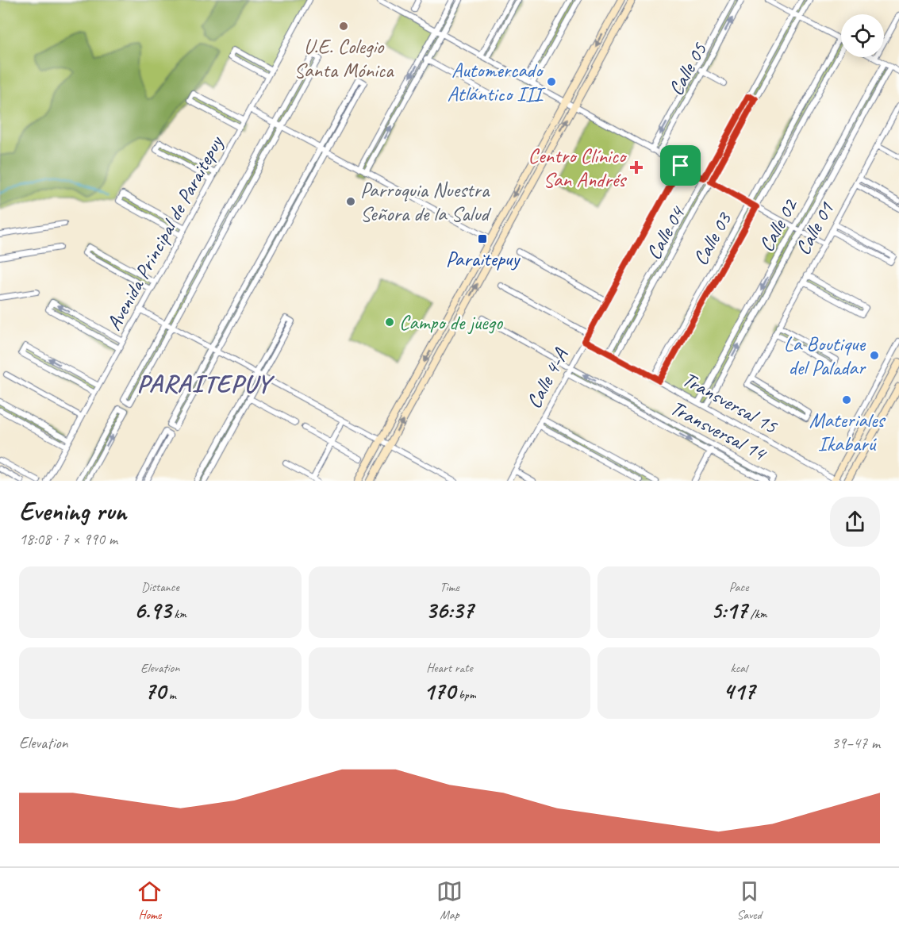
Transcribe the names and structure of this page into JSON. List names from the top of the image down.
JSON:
{
  "streets": {
    "street": [
      "Calle 05",
      "Calle 02",
      "Calle 01",
      "Avenida Principal de Paraitepuy",
      "Calle 04",
      "Calle 03",
      "Calle 4-A",
      "Transversal 15",
      "Transversal 14"
    ]
  },
  "crossings": [
    ["Calle 02", "Transversal 15"],
    ["Calle 04", "Transversal 15"],
    ["Calle 03", "Transversal 15"],
    ["Calle 4-A", "Transversal 15"],
    ["Calle 4-A", "Transversal 14"]
  ],
  "districts": ["PARAITEPUY"],
  "places": {
    "other": [
      "U.E. Colegio Santa Mónica",
      "Automercado Atlántico III",
      "Parroquia Nuestra Señora de la Salud",
      "Campo de juego",
      "La Boutique del Paladar",
      "Materiales Ikabarú"
    ],
    "health": ["Centro Clínico San Andrés"],
    "transit": ["Paraitepuy"]
  },
  "page": {
    "heading": ["Evening run", "18:08 · 7 × 990 m"],
    "stats": [
      ["Distance", "6.93 km"],
      ["Time", "36:37"],
      ["Pace", "5:17 /km"],
      ["Elevation", "70 m"],
      ["Heart rate", "170 bpm"],
      ["kcal", "417"]
    ],
    "chart": ["Elevation", "39–47 m"],
    "tabs": ["Home", "Map", "Saved"]
  }
}
